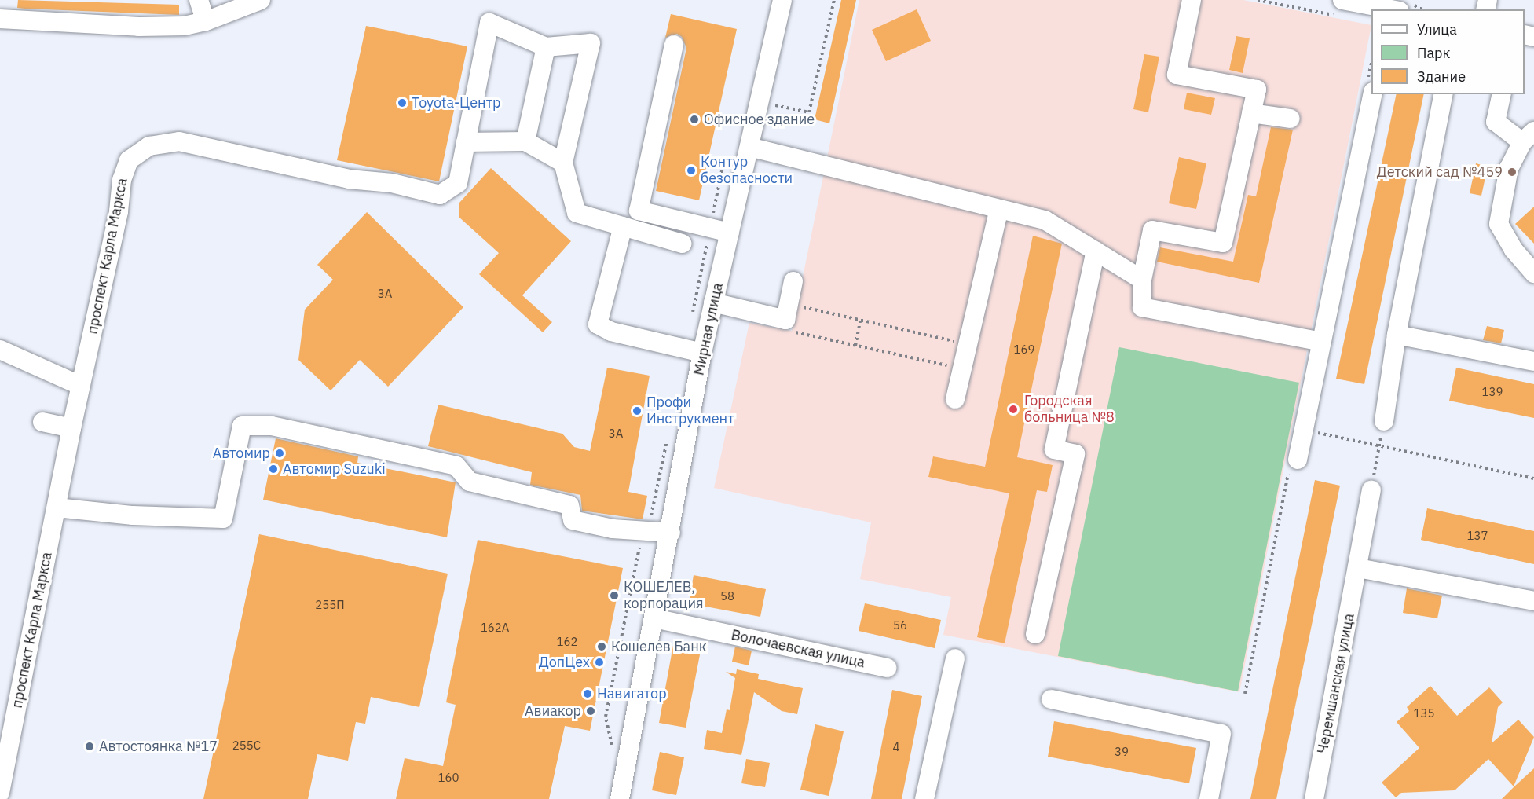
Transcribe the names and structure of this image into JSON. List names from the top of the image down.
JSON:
{
  "streets": {
    "street": [
      "проспект Карла Маркса",
      "Мирная улица",
      "Волочаевская улица",
      "Черемшанская улица"
    ]
  },
  "crossings": [
    ["Мирная улица", "Волочаевская улица"]
  ],
  "places": [
    "Toyota-Центр",
    "Офисное здание",
    "Контур безопасности",
    "Детский сад №459",
    "Городская больница №8",
    "Профи Инструкмент",
    "Автомир",
    "Автомир Suzuki",
    "КОШЕЛЕВ, корпорация",
    "Кошелев Банк",
    "ДопЦех",
    "Навигатор",
    "Авиакор",
    "Автостоянка №17"
  ],
  "house_numbers": [
    "3А",
    "169",
    "139",
    "3А",
    "137",
    "58",
    "255П",
    "56",
    "162А",
    "162",
    "135",
    "255С",
    "4",
    "39",
    "160"
  ],
  "legend": ["Улица", "Парк", "Здание"]
}
